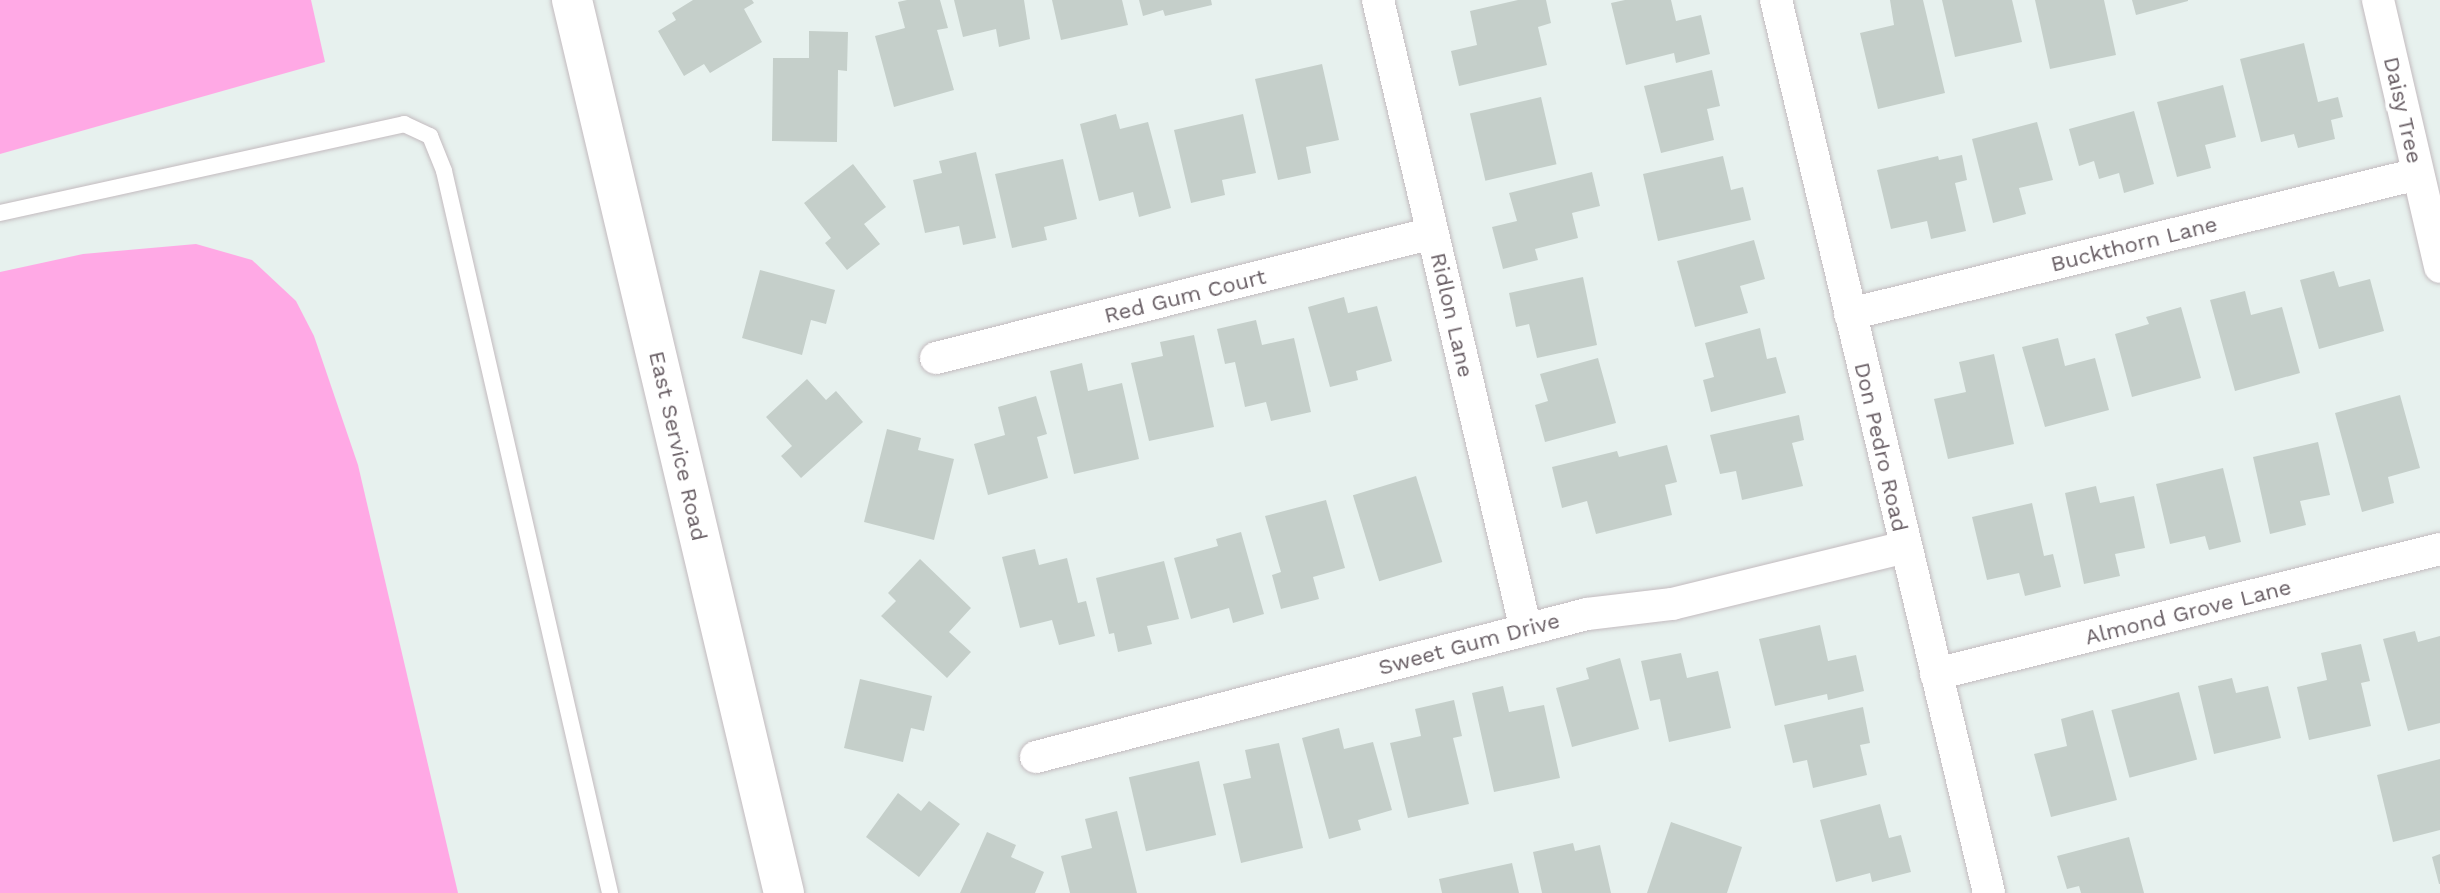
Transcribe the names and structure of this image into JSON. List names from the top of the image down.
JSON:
{
  "streets": {
    "street": [
      "Daisy Tree",
      "Buckthorn Lane",
      "Red Gum Court",
      "Ridlon Lane",
      "East Service Road",
      "Don Pedro Road",
      "Almond Grove Lane",
      "Sweet Gum Drive"
    ]
  },
  "crossings": [
    ["Daisy Tree", "Buckthorn Lane"],
    ["Buckthorn Lane", "Don Pedro Road"],
    ["Red Gum Court", "Ridlon Lane"],
    ["Ridlon Lane", "Sweet Gum Drive"],
    ["Don Pedro Road", "Almond Grove Lane"],
    ["Don Pedro Road", "Sweet Gum Drive"]
  ]
}
